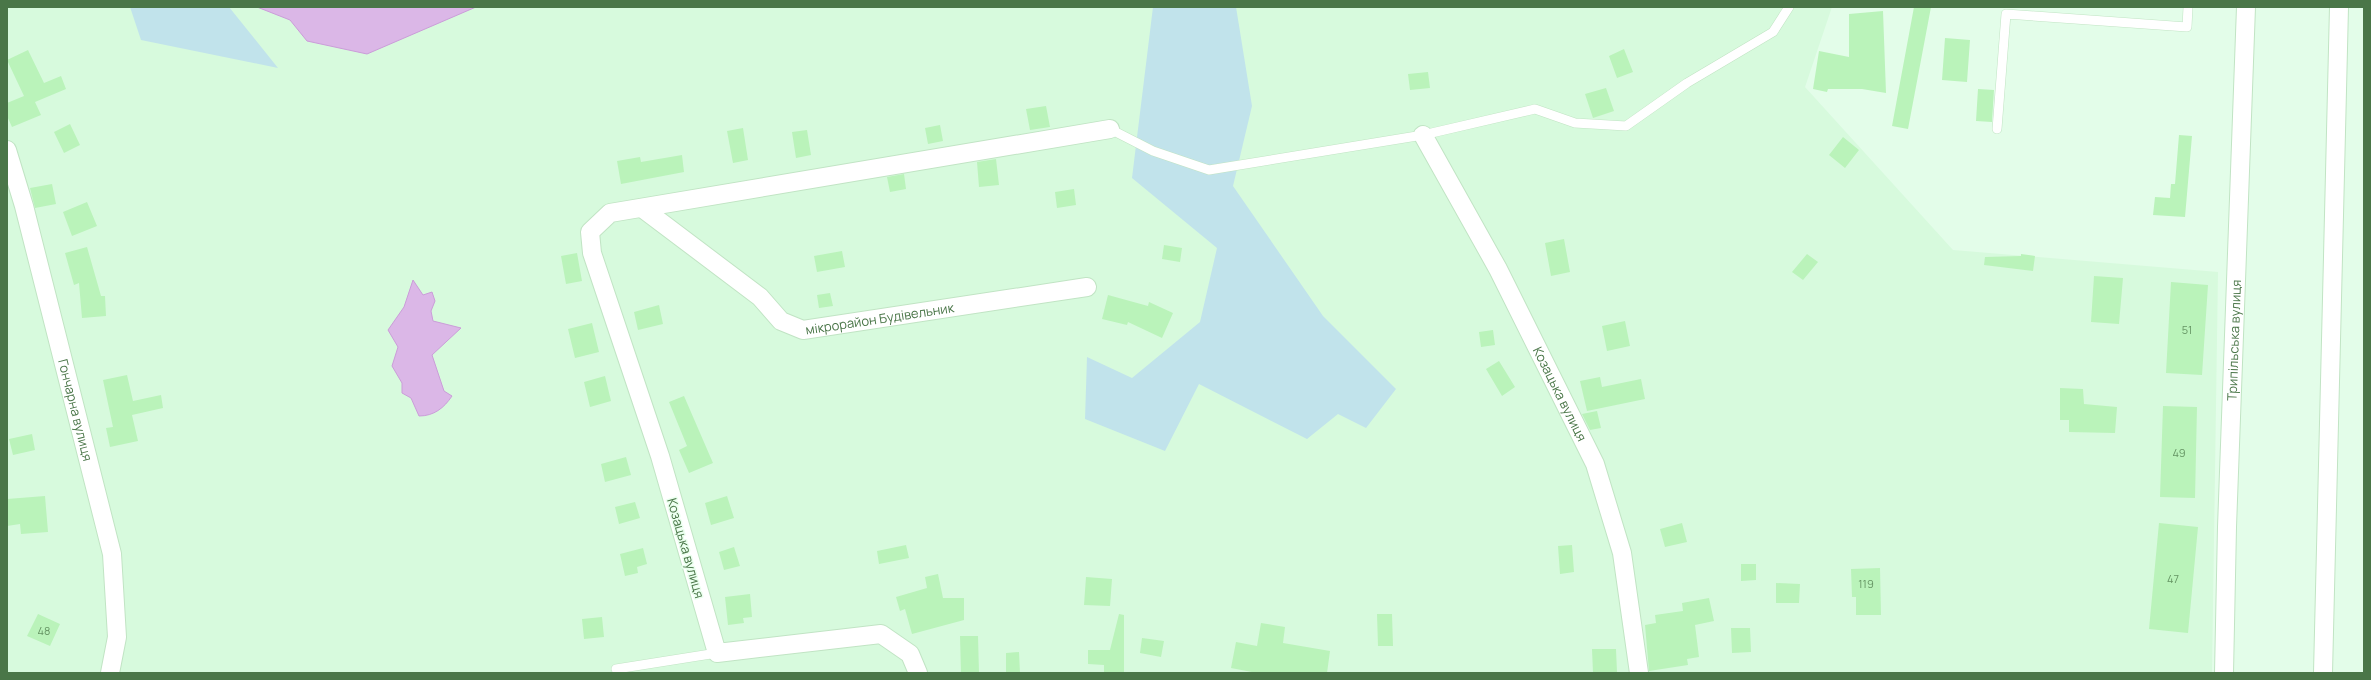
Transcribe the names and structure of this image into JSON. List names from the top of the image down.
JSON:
{
  "streets": {
    "street": [
      "мікрорайон Будівельник",
      "Трипільська вулиця",
      "Козацька вулиця",
      "Гончарна вулиця"
    ]
  },
  "crossings": [
    ["мікрорайон Будівельник", "Козацька вулиця"]
  ],
  "house_numbers": [
    "51",
    "49",
    "47",
    "119",
    "48"
  ]
}
